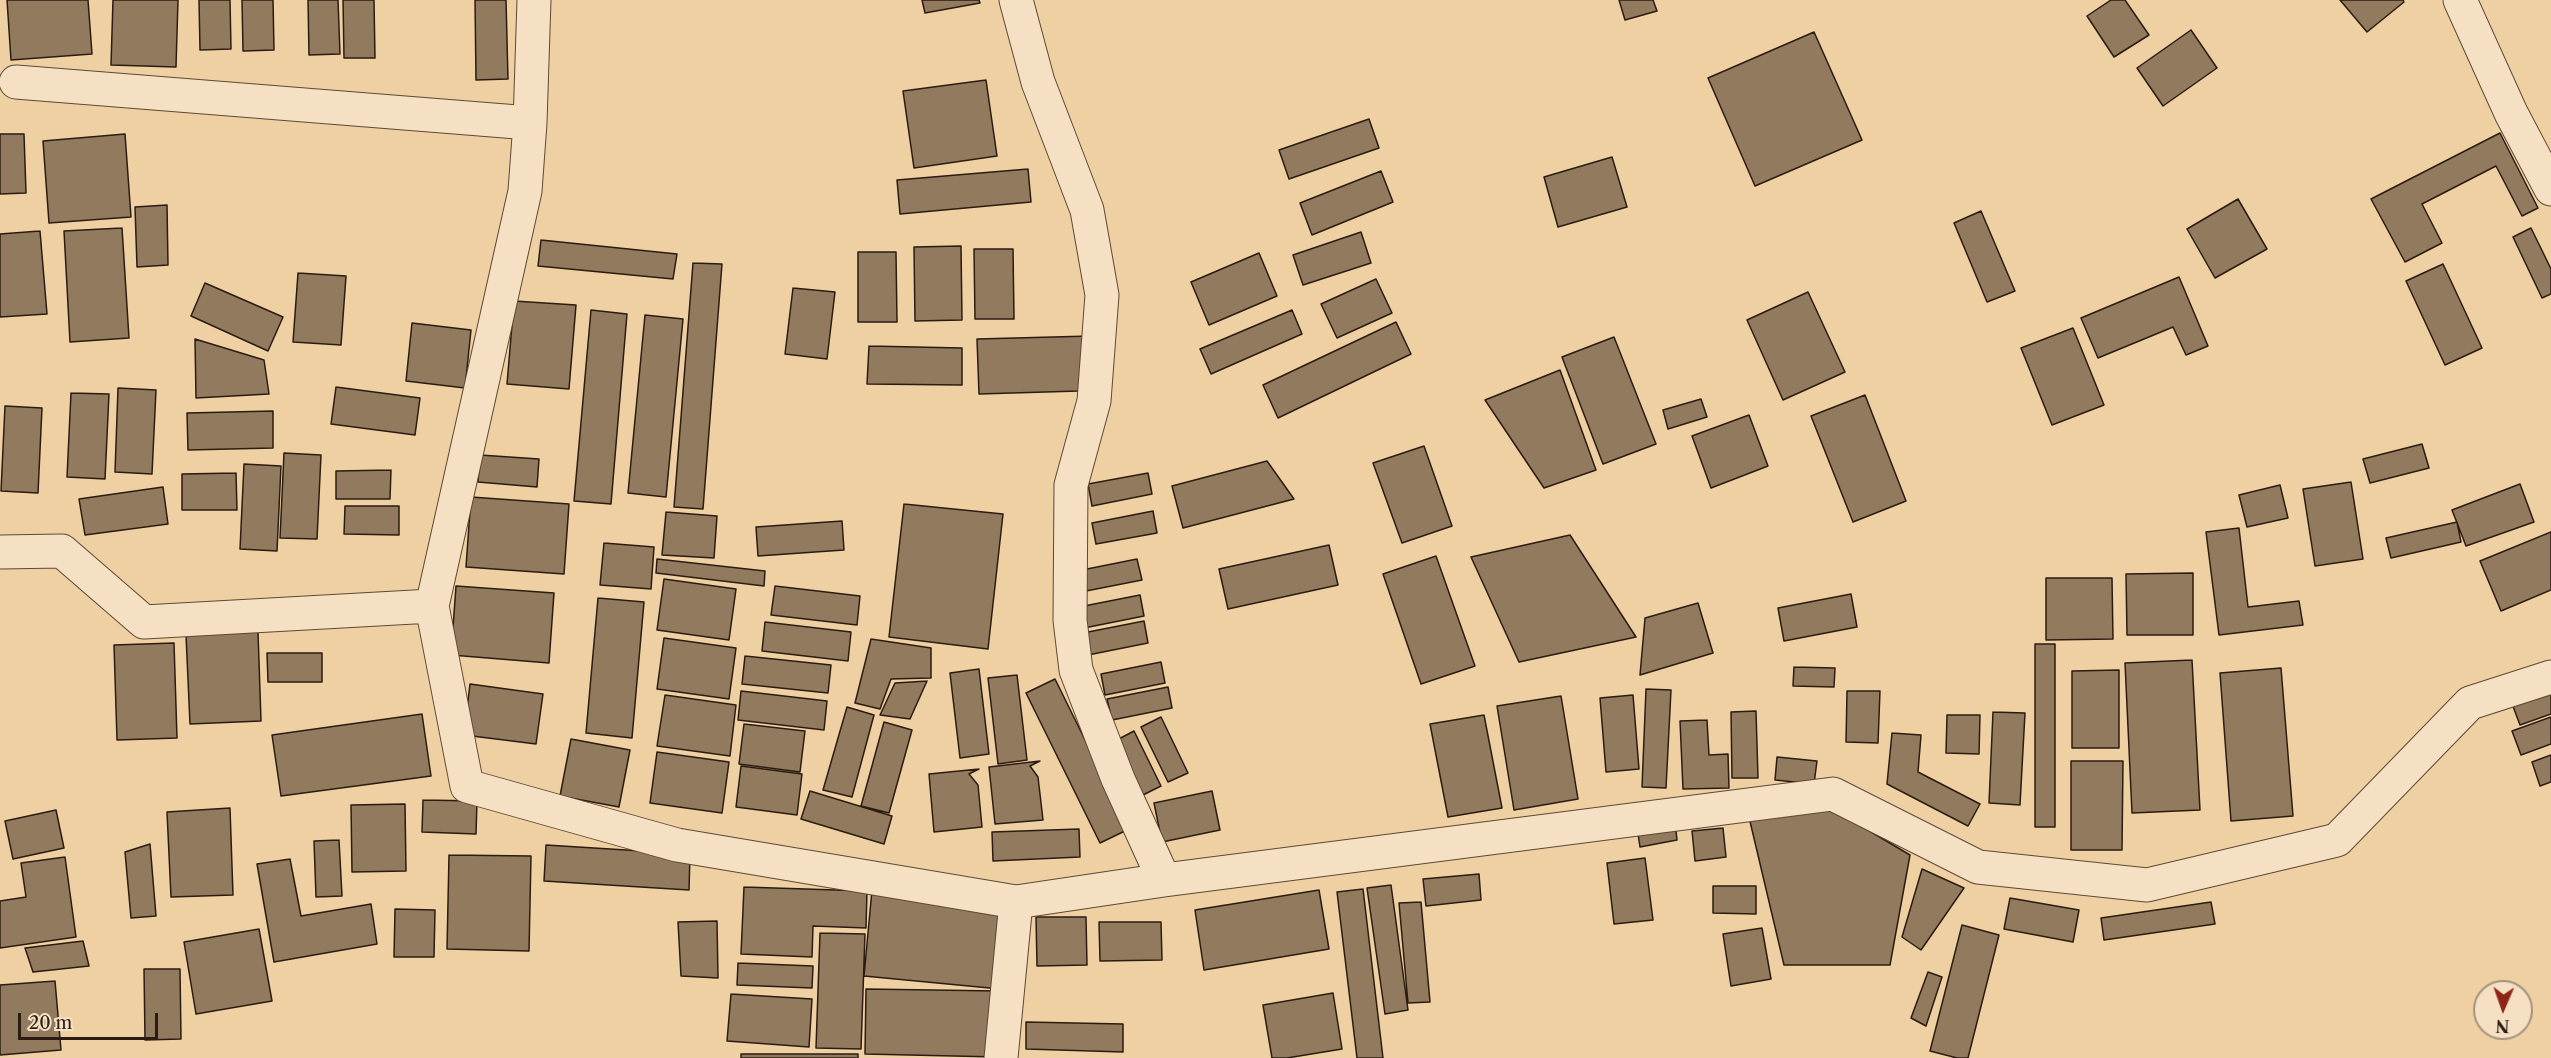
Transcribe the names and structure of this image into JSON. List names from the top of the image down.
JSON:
{
  "scale_bar": "20 m",
  "north": "bottom"
}
